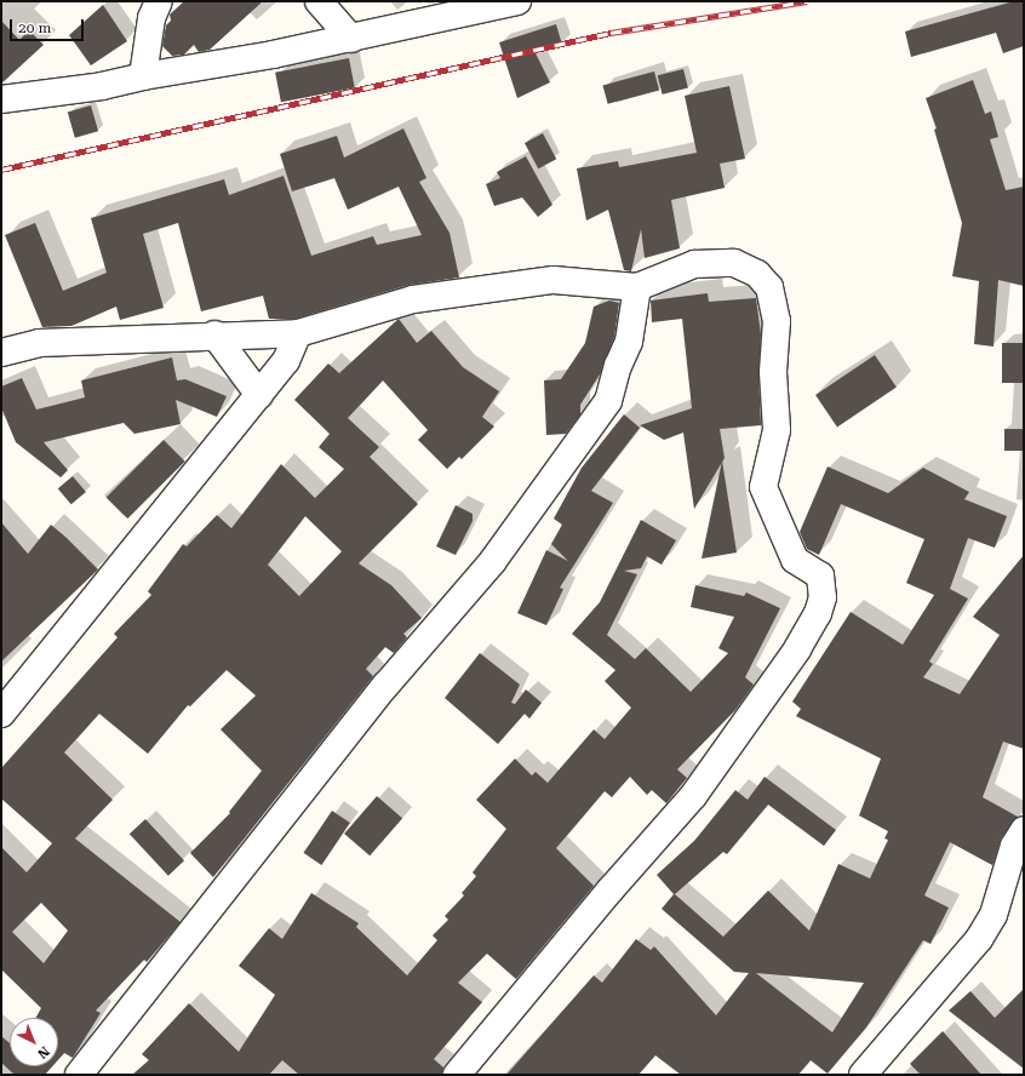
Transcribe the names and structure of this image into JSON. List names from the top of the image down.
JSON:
{
  "scale_bar": "20 m",
  "north": "bottom right"
}
